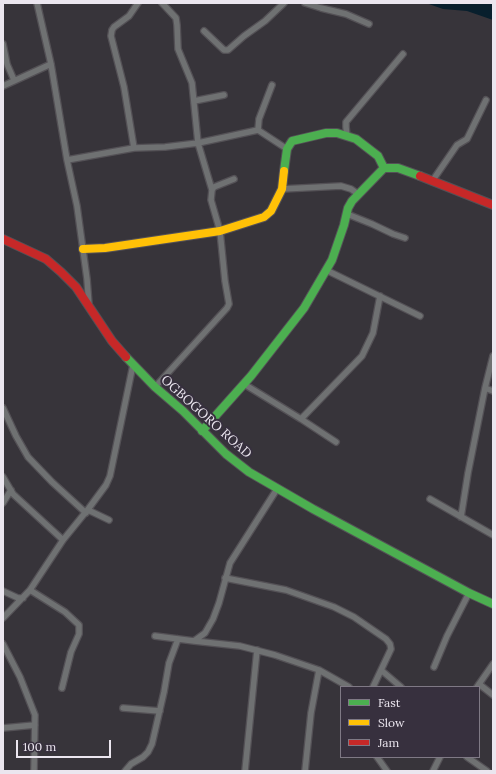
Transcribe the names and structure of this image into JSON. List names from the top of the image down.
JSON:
{
  "streets": {
    "street": ["OGBOGORO ROAD"]
  },
  "legend": ["Fast", "Slow", "Jam"],
  "scale_bar": "100 m"
}
